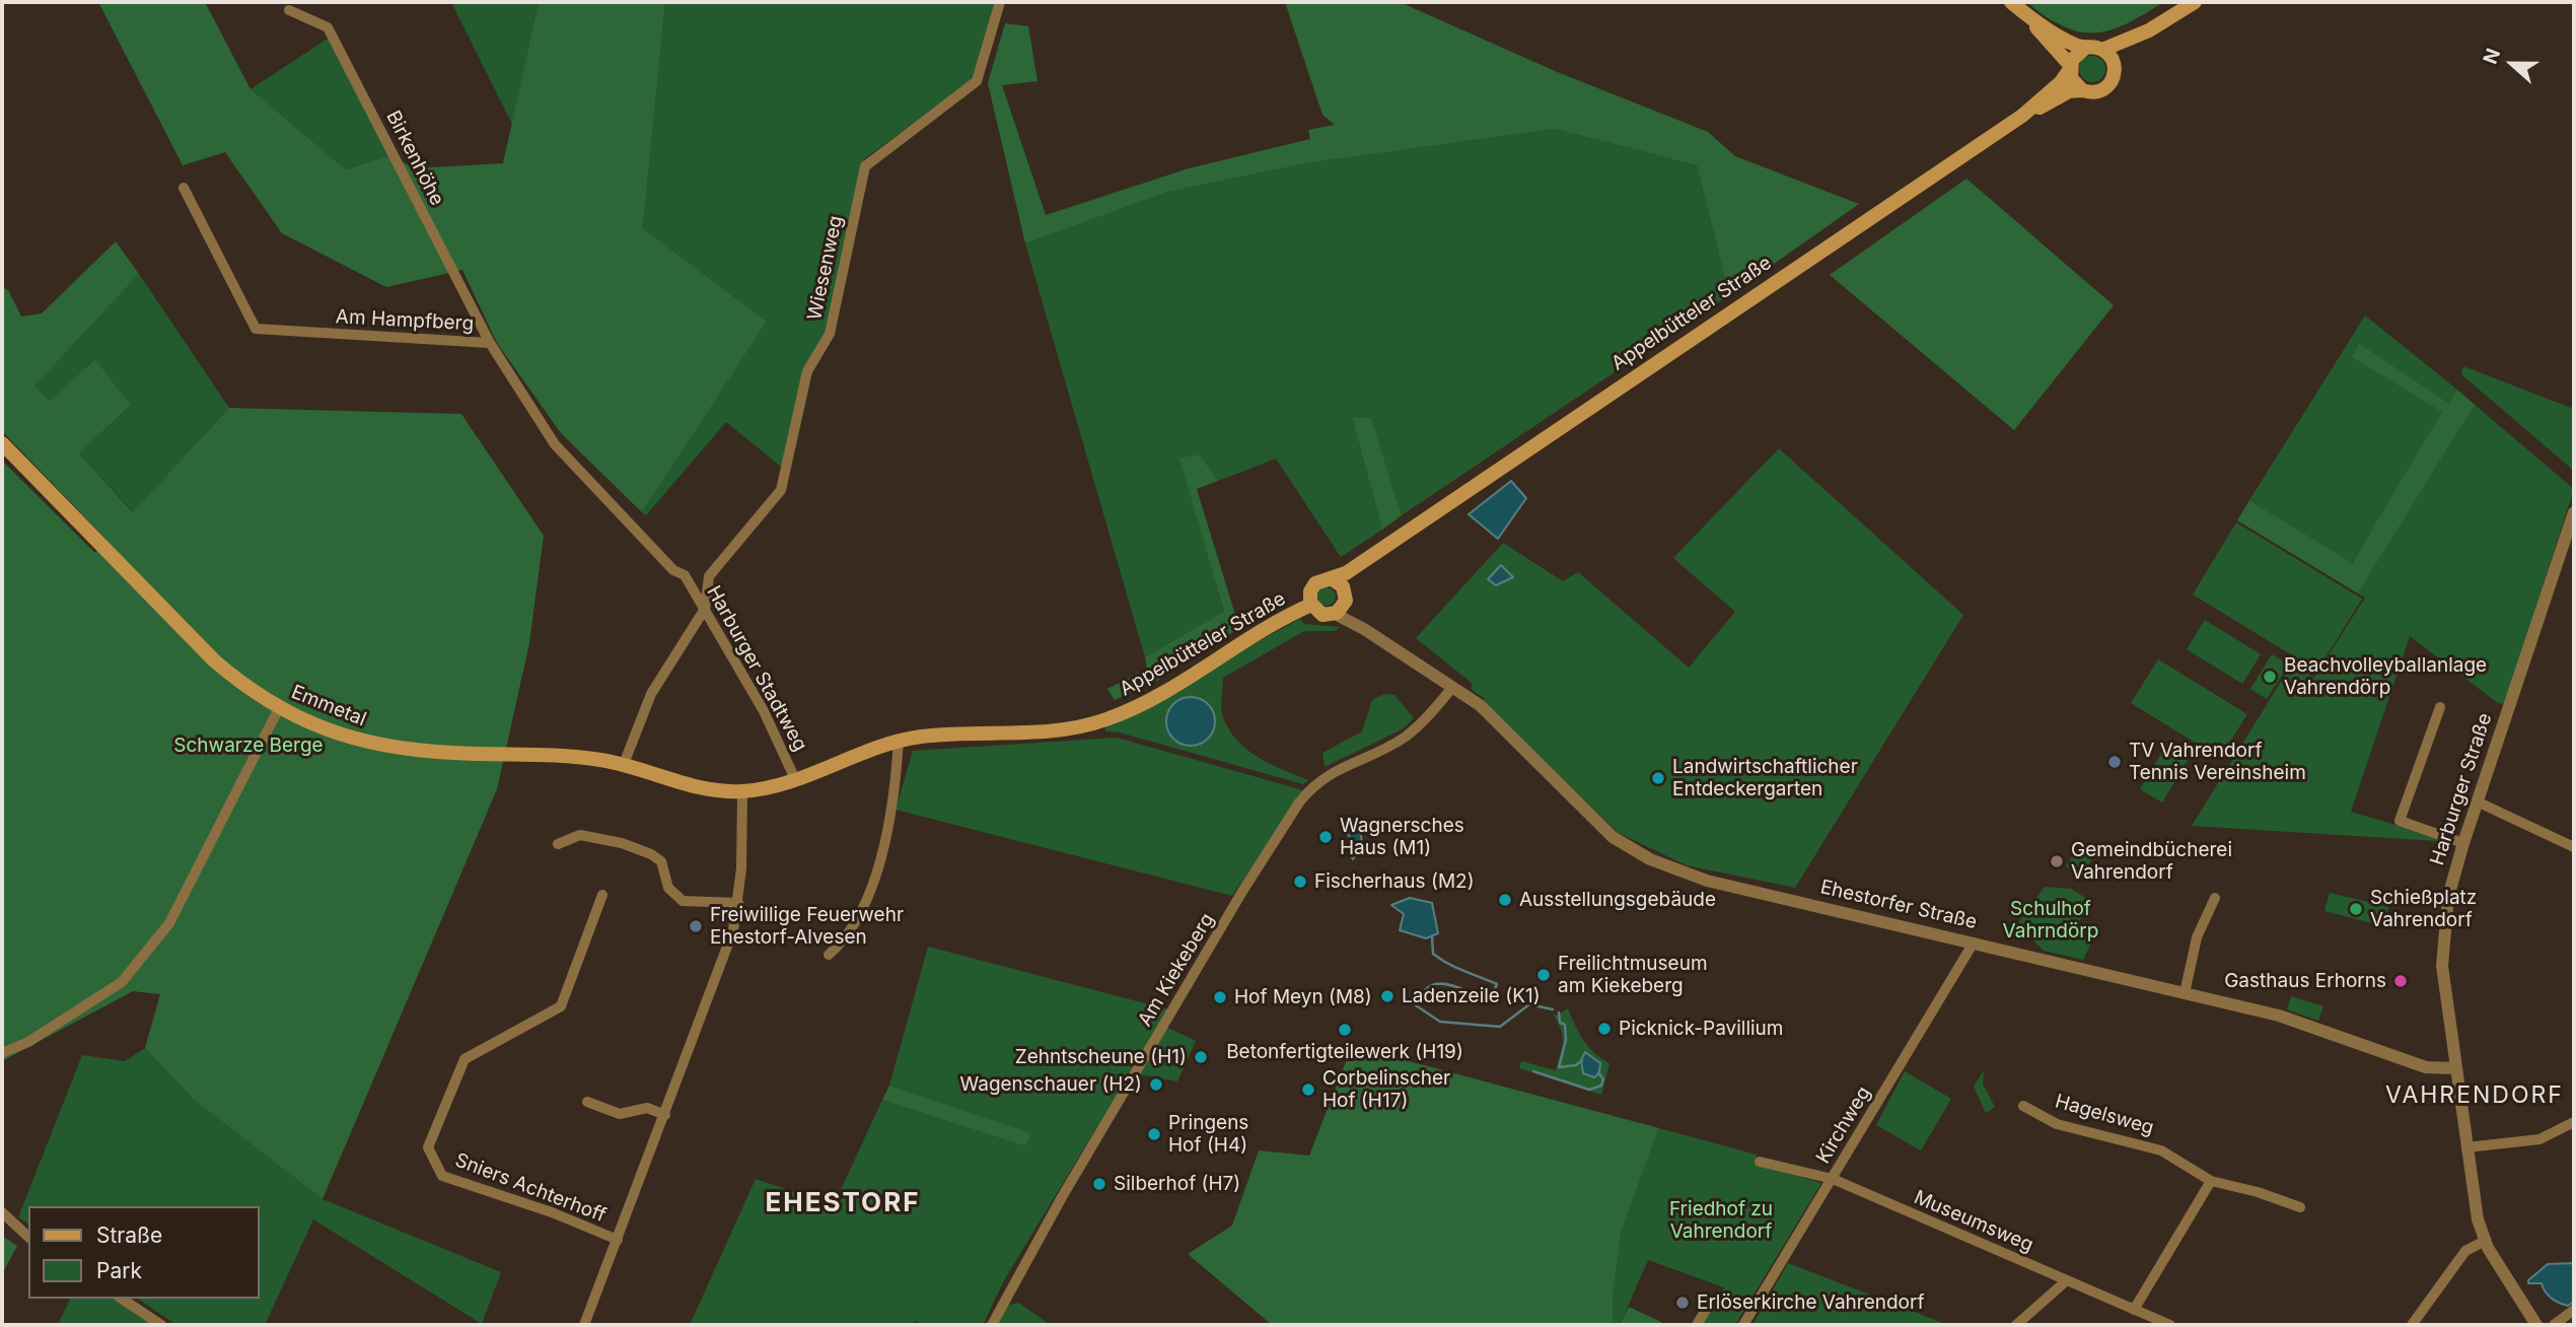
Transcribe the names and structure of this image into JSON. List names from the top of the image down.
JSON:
{
  "streets": {
    "main road": ["Appelbütteler Straße", "Emmetal"],
    "street": [
      "Birkenhöhe",
      "Wiesenweg",
      "Am Hampfberg",
      "Harburger Stadtweg",
      "Harburger Straße",
      "Ehestorfer Straße",
      "Am Kiekeberg",
      "Hagelsweg",
      "Kirchweg",
      "Sniers Achterhoff",
      "Museumsweg"
    ]
  },
  "crossings": [
    ["Birkenhöhe", "Am Hampfberg"],
    ["Wiesenweg", "Harburger Stadtweg"],
    ["Appelbütteler Straße", "Harburger Stadtweg"],
    ["Appelbütteler Straße", "Emmetal"],
    ["Appelbütteler Straße", "Ehestorfer Straße"],
    ["Am Hampfberg", "Harburger Stadtweg"],
    ["Harburger Straße", "Ehestorfer Straße"],
    ["Ehestorfer Straße", "Am Kiekeberg"],
    ["Ehestorfer Straße", "Kirchweg"],
    ["Kirchweg", "Museumsweg"]
  ],
  "districts": ["VAHRENDORF", "EHESTORF"],
  "parks": ["Schwarze Berge", "Schulhof Vahrndörp", "Friedhof zu Vahrendorf"],
  "places": [
    "Beachvolleyballanlage Vahrendörp",
    "TV Vahrendorf Tennis Vereinsheim",
    "Landwirtschaftlicher Entdeckergarten",
    "Wagnersches Haus (M1)",
    "Gemeindbücherei Vahrendorf",
    "Fischerhaus (M2)",
    "Ausstellungsgebäude",
    "Schießplatz Vahrendorf",
    "Freiwillige Feuerwehr Ehestorf-Alvesen",
    "Freilichtmuseum am Kiekeberg",
    "Gasthaus Erhorns",
    "Ladenzeile (K1)",
    "Hof Meyn (M8)",
    "Picknick-Pavillium",
    "Betonfertigteilewerk (H19)",
    "Zehntscheune (H1)",
    "Wagenschauer (H2)",
    "Corbelinscher Hof (H17)",
    "Pringens Hof (H4)",
    "Silberhof (H7)",
    "Erlöserkirche Vahrendorf"
  ],
  "legend": ["Straße", "Park"],
  "north": "left"
}
